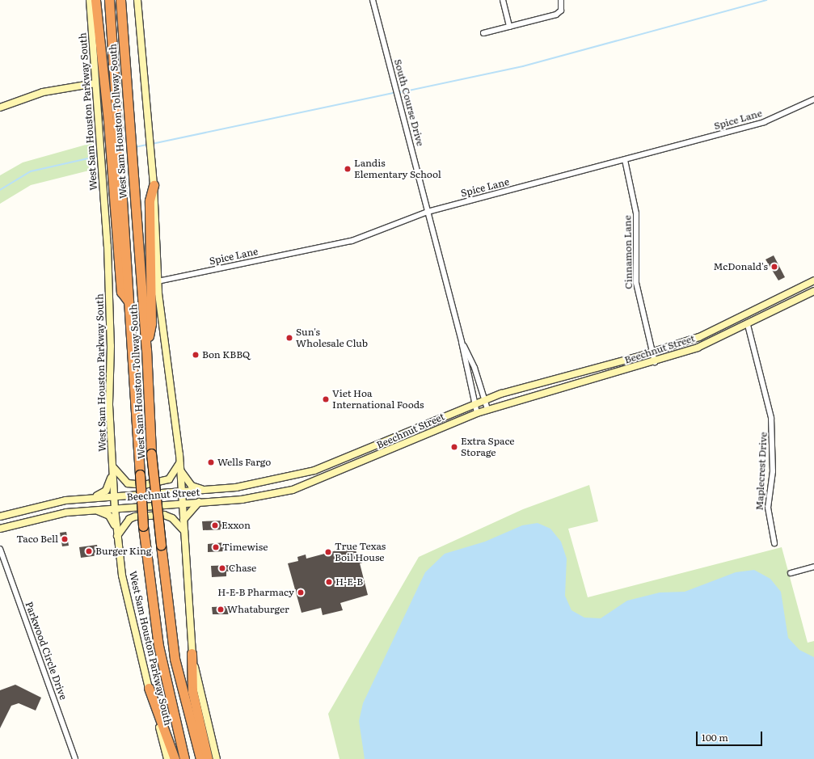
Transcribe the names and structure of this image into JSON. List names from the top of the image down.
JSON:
{
  "streets": {
    "highway": ["West Sam Houston Tollway South"],
    "main road": ["West Sam Houston Parkway South", "Beechnut Street"],
    "street": [
      "South Course Drive",
      "Spice Lane",
      "Cinnamon Lane",
      "Maplecrest Drive",
      "Parkwood Circle Drive"
    ]
  },
  "crossings": [
    ["South Course Drive", "Spice Lane"],
    ["South Course Drive", "Beechnut Street"],
    ["West Sam Houston Parkway South", "Beechnut Street"],
    ["Spice Lane", "Cinnamon Lane"],
    ["Cinnamon Lane", "Beechnut Street"],
    ["Beechnut Street", "Maplecrest Drive"]
  ],
  "places": [
    "Landis Elementary School",
    "McDonald's",
    "Sun's Wholesale Club",
    "Bon KBBQ",
    "Viet Hoa International Foods",
    "Extra Space Storage",
    "Wells Fargo",
    "Exxon",
    "Taco Bell",
    "Timewise",
    "Burger King",
    "True Texas Boil House",
    "Chase",
    "H-E-B",
    "H-E-B Pharmacy",
    "Whataburger"
  ],
  "scale_bar": "100 m"
}
